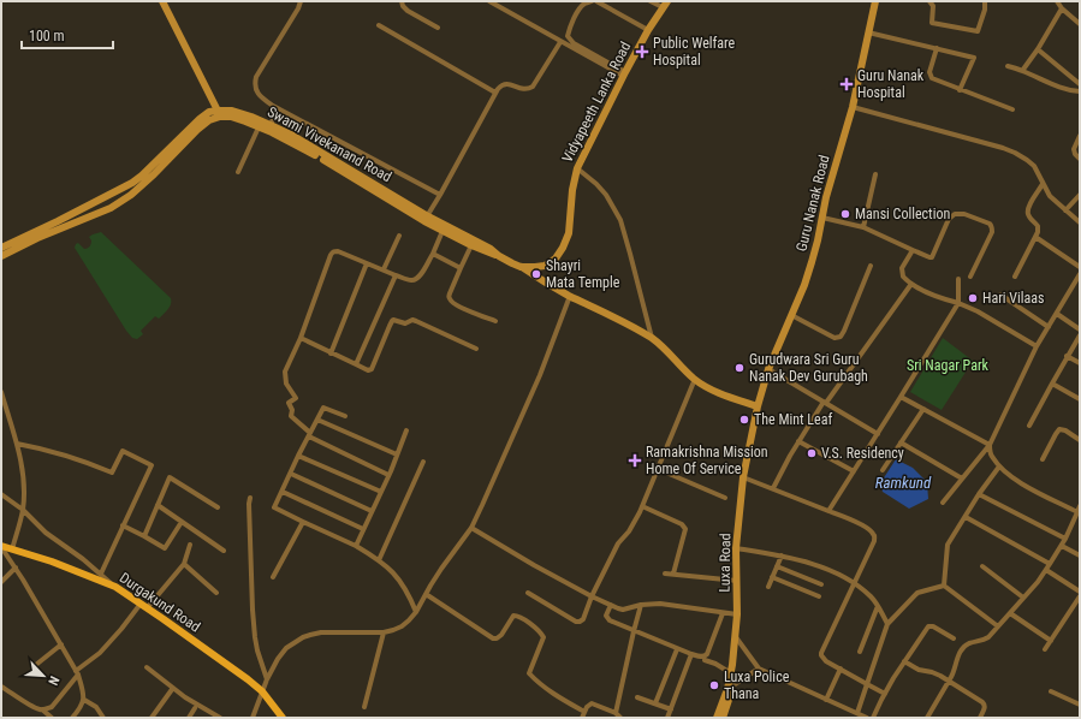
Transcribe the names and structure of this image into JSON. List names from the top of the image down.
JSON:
{
  "streets": {
    "main road": ["Durgakund Road"],
    "street": [
      "Vidyapeeth Lanka Road",
      "Swami Vivekanand Road",
      "Guru Nanak Road",
      "Luxa Road"
    ]
  },
  "crossings": [
    ["Vidyapeeth Lanka Road", "Swami Vivekanand Road"],
    ["Guru Nanak Road", "Luxa Road"]
  ],
  "water": ["Ramkund"],
  "parks": ["Sri Nagar Park"],
  "places": {
    "health": ["Public Welfare Hospital", "Guru Nanak Hospital", "Ramakrishna Mission Home Of Service"],
    "other": [
      "Mansi Collection",
      "Shayri Mata Temple",
      "Hari Vilaas",
      "Gurudwara Sri Guru Nanak Dev Gurubagh",
      "The Mint Leaf",
      "V.S. Residency",
      "Luxa Police Thana"
    ]
  },
  "scale_bar": "100 m",
  "north": "bottom right"
}
